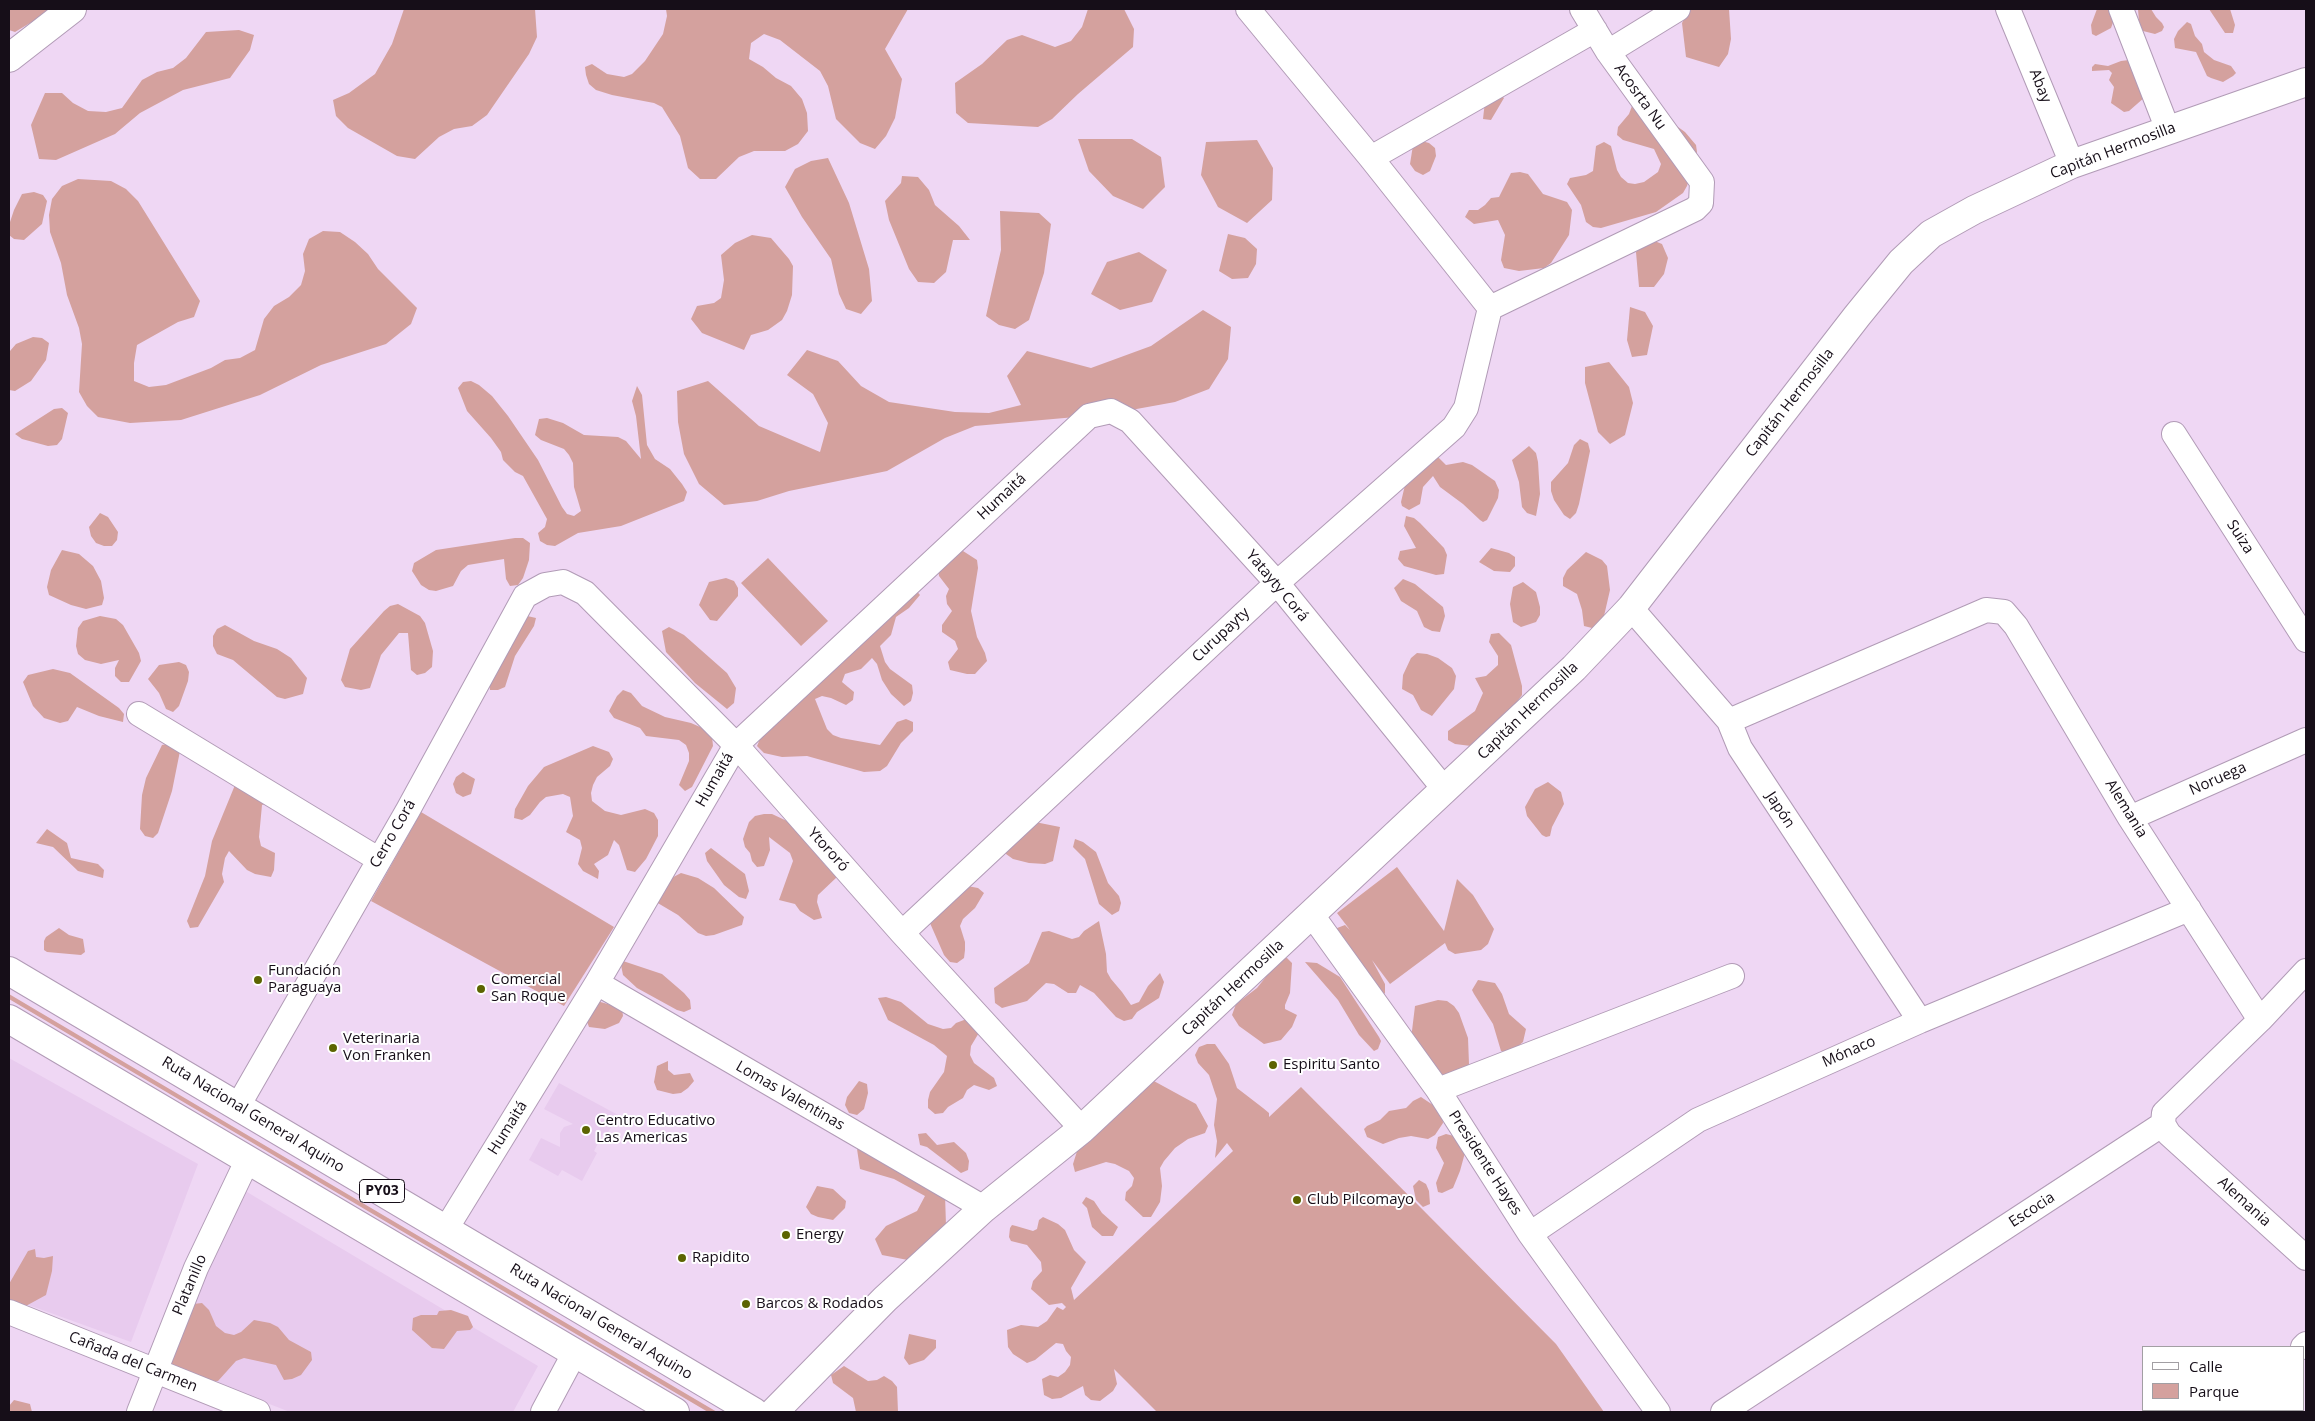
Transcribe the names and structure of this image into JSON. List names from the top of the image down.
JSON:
{
  "streets": {
    "main road": ["Capitán Hermosilla", "Ruta Nacional General Aquino", "PY03"],
    "street": [
      "Abay",
      "Acosrta Nu",
      "Humaitá",
      "Suiza",
      "Yatayty Corá",
      "Curupayty",
      "Noruega",
      "Alemania",
      "Japón",
      "Cerro Corá",
      "Ytororó",
      "Mónaco",
      "Lomas Valentinas",
      "Presidente Hayes",
      "Escocia",
      "Platanillo",
      "Cañada del Carmen"
    ]
  },
  "crossings": [
    ["Abay", "Capitán Hermosilla"],
    ["Acosrta Nu", "Curupayty"],
    ["Capitán Hermosilla", "Yatayty Corá"],
    ["Capitán Hermosilla", "Japón"],
    ["Capitán Hermosilla", "Ytororó"],
    ["Capitán Hermosilla", "Lomas Valentinas"],
    ["Capitán Hermosilla", "Presidente Hayes"],
    ["Humaitá", "Yatayty Corá"],
    ["Humaitá", "Ytororó"],
    ["Humaitá", "Lomas Valentinas"],
    ["Humaitá", "Ruta Nacional General Aquino"],
    ["Yatayty Corá", "Curupayty"],
    ["Curupayty", "Ytororó"],
    ["Noruega", "Alemania"],
    ["Alemania", "Japón"],
    ["Alemania", "Mónaco"],
    ["Alemania", "Escocia"],
    ["Japón", "Mónaco"],
    ["Cerro Corá", "Ytororó"],
    ["Cerro Corá", "Ruta Nacional General Aquino"],
    ["Mónaco", "Presidente Hayes"],
    ["PY03", "Platanillo"],
    ["Platanillo", "Cañada del Carmen"]
  ],
  "places": [
    "Fundación Paraguaya",
    "Comercial San Roque",
    "Veterinaria Von Franken",
    "Espiritu Santo",
    "Centro Educativo Las Americas",
    "Club Pilcomayo",
    "Energy",
    "Rapidito",
    "Barcos & Rodados"
  ],
  "legend": ["Calle", "Parque"]
}
